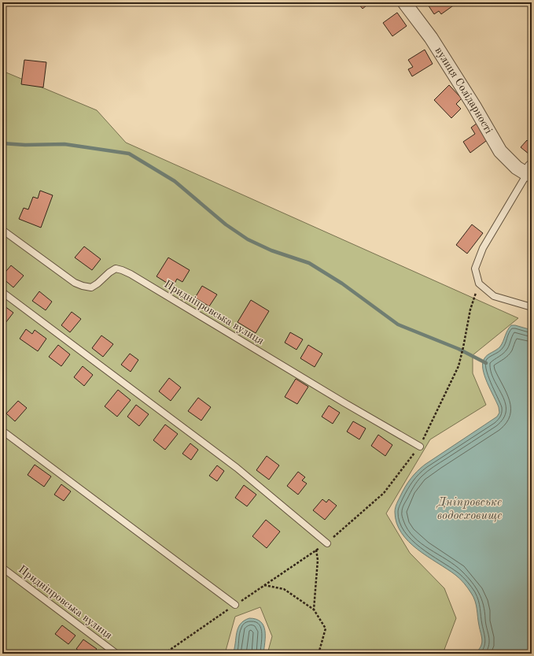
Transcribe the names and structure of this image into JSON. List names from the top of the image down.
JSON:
{
  "streets": {
    "street": ["вулиця Солідарності"],
    "lane": ["Придніпровська вулиця"]
  },
  "water": ["Дніпровське водосховище"]
}
